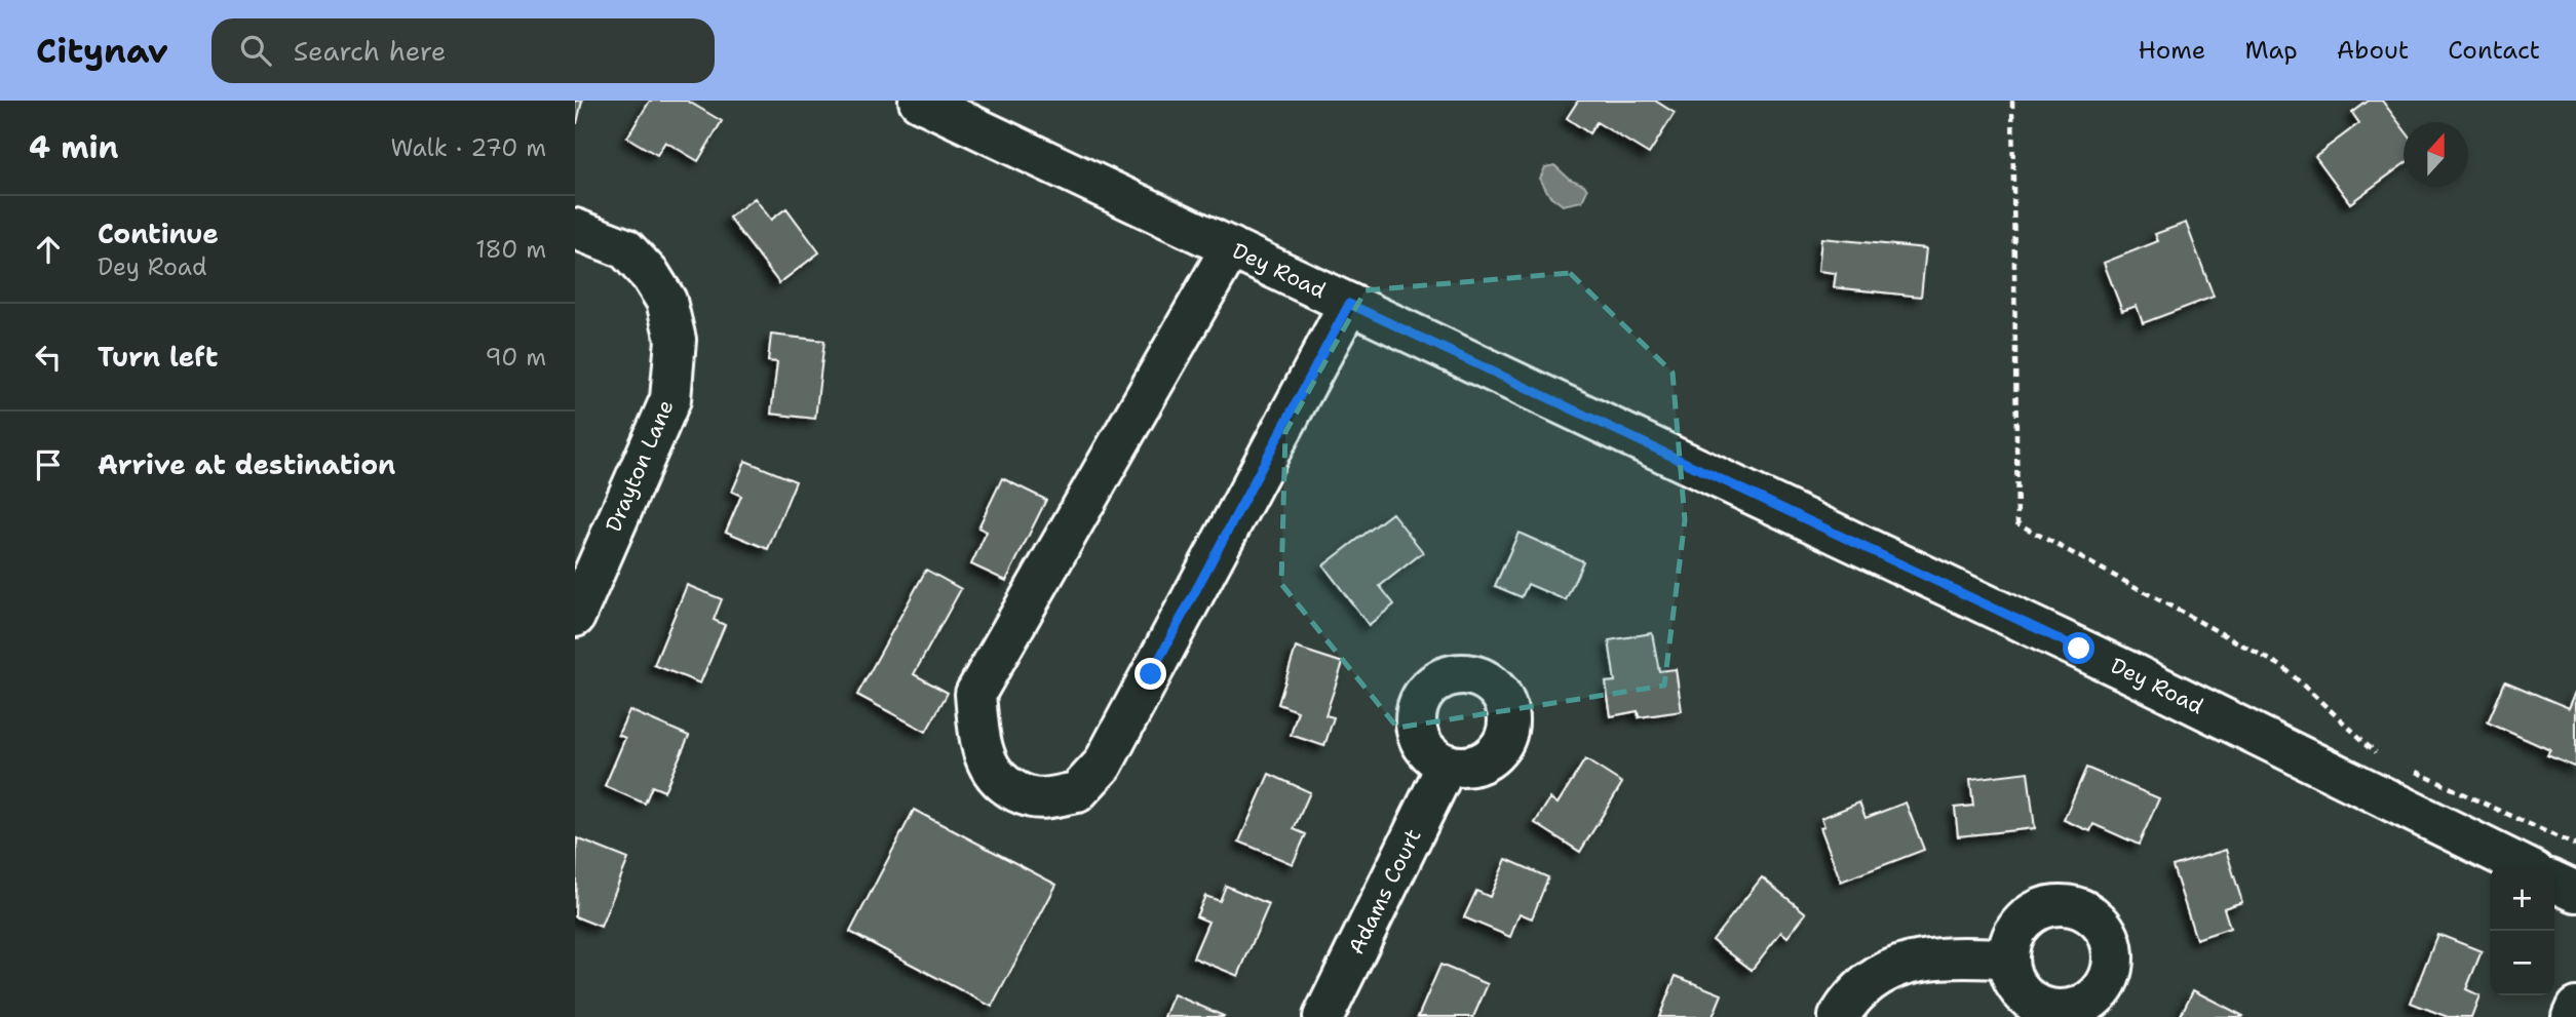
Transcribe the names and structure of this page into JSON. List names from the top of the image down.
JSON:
{
  "streets": {
    "main road": ["Dey Road", "Drayton Lane", "Adams Court"]
  },
  "north": "top",
  "page": {
    "header": "Citynav",
    "search": "Search here",
    "nav": [
      "Home",
      "Map",
      "About",
      "Contact"
    ],
    "heading": ["4 min", "Walk · 270 m"],
    "list": [
      ["Continue", "Dey Road", "180 m"],
      ["Turn left", "90 m"],
      "Arrive at destination"
    ],
    "map_buttons": ["+", "−"]
  }
}
